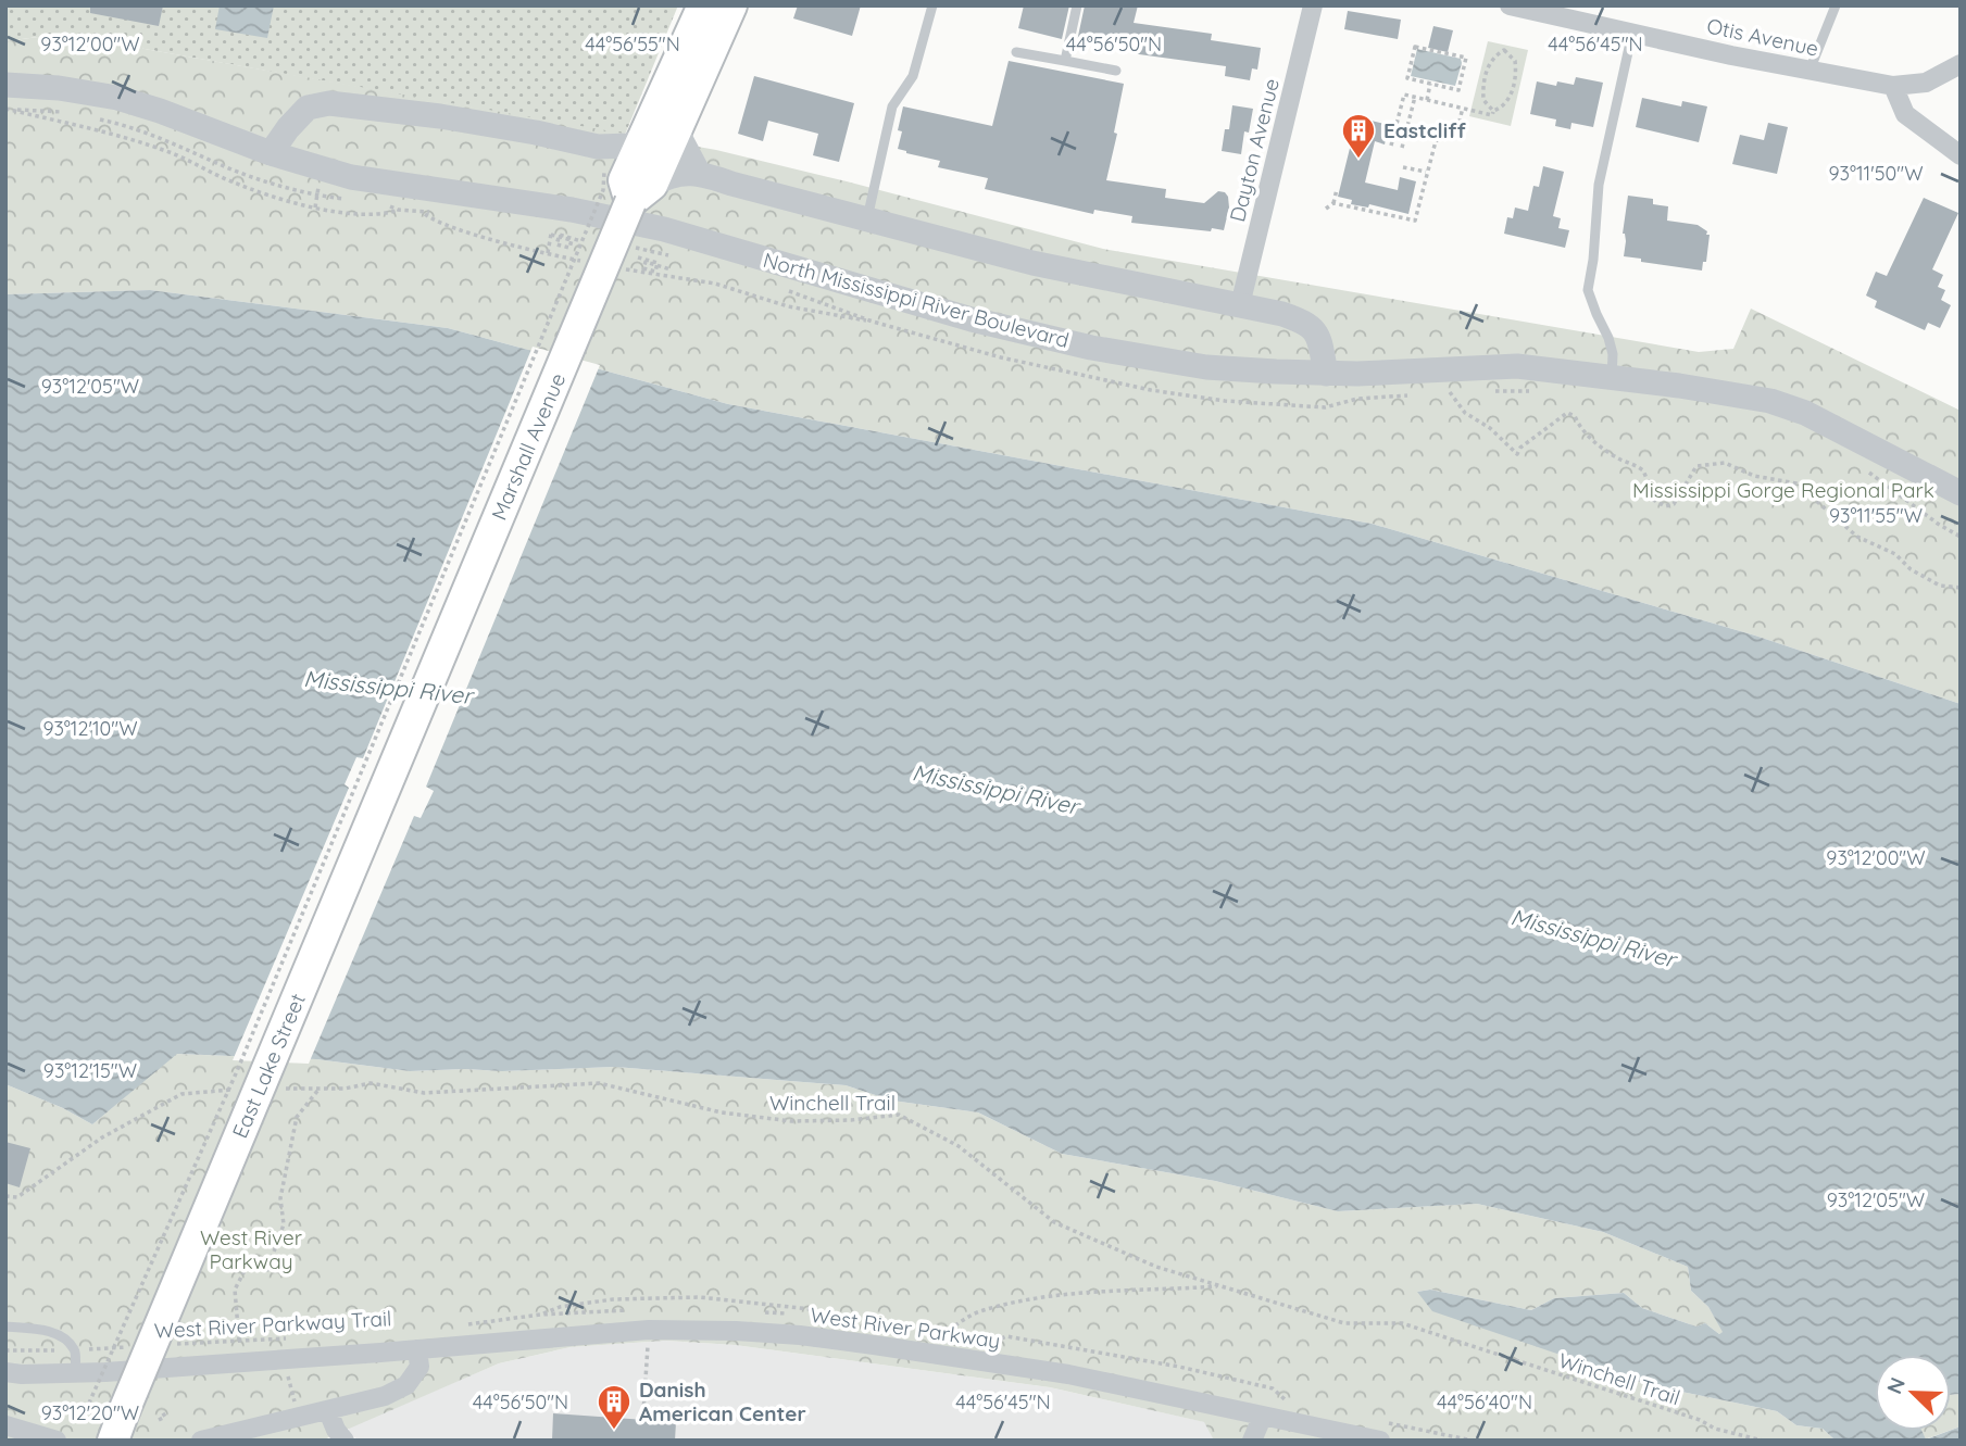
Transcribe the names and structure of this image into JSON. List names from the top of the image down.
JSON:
{
  "streets": {
    "main road": ["Marshall Avenue", "East Lake Street"],
    "street": [
      "Otis Avenue",
      "Dayton Avenue",
      "North Mississippi River Boulevard",
      "West River Parkway"
    ],
    "path": ["Winchell Trail", "West River Parkway Trail"]
  },
  "crossings": [
    ["Marshall Avenue", "East Lake Street"]
  ],
  "water": ["Mississippi River"],
  "parks": ["Mississippi Gorge Regional Park", "West River Parkway"],
  "places": {
    "building": ["Eastcliff", "Danish American Center"]
  },
  "north": "top left",
  "coordinates": [
    "44°56'55\"N",
    "44°56'45\"N",
    "44°56'50\"N",
    "93°12'00\"W",
    "93°11'50\"W",
    "93°12'05\"W",
    "93°11'55\"W",
    "93°12'10\"W",
    "93°12'15\"W",
    "44°56'40\"N",
    "93°12'20\"W"
  ]
}
